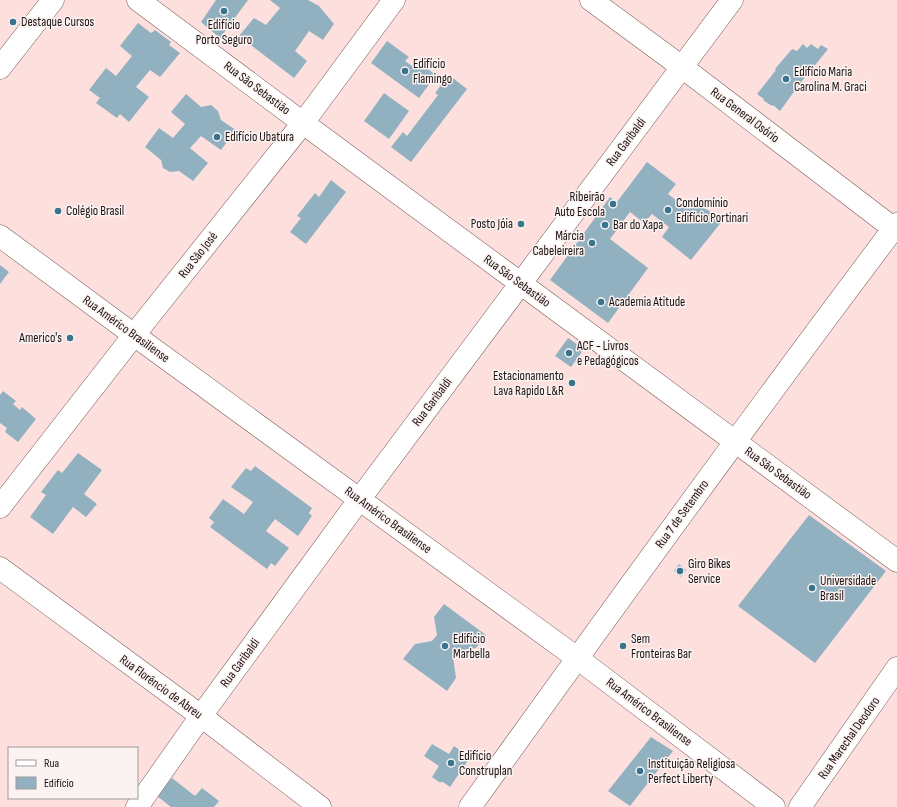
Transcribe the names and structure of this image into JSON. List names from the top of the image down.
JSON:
{
  "streets": {
    "street": [
      "Rua São Sebastião",
      "Rua General Osório",
      "Rua Garibaldi",
      "Rua São José",
      "Rua Américo Brasiliense",
      "Rua 7 de Setembro",
      "Rua Florêncio de Abreu",
      "Rua Marechal Deodoro"
    ]
  },
  "crossings": [
    ["Rua São Sebastião", "Rua Garibaldi"],
    ["Rua São Sebastião", "Rua São José"],
    ["Rua São Sebastião", "Rua 7 de Setembro"],
    ["Rua General Osório", "Rua Garibaldi"],
    ["Rua General Osório", "Rua 7 de Setembro"],
    ["Rua Garibaldi", "Rua Américo Brasiliense"],
    ["Rua Garibaldi", "Rua Florêncio de Abreu"],
    ["Rua São José", "Rua Américo Brasiliense"],
    ["Rua Américo Brasiliense", "Rua 7 de Setembro"]
  ],
  "places": [
    "Edifício Porto Seguro",
    "Destaque Cursos",
    "Edifício Flamingo",
    "Edifício Maria Carolina M. Graci",
    "Edifício Ubatura",
    "Ribeirão Auto Escola",
    "Condomínio Edifício Portinari",
    "Colégio Brasil",
    "Posto Jóia",
    "Bar do Xapa",
    "Márcia Cabeleireira",
    "Academia Atitude",
    "Americo's",
    "ACF - Livros e Pedagógicos",
    "Estacionamento Lava Rapido L&R",
    "Giro Bikes Service",
    "Universidade Brasil",
    "Edifício Marbella",
    "Sem Fronteiras Bar",
    "Edifício Construplan",
    "Instituição Religiosa Perfect Liberty"
  ],
  "legend": ["Rua", "Edifício"]
}
